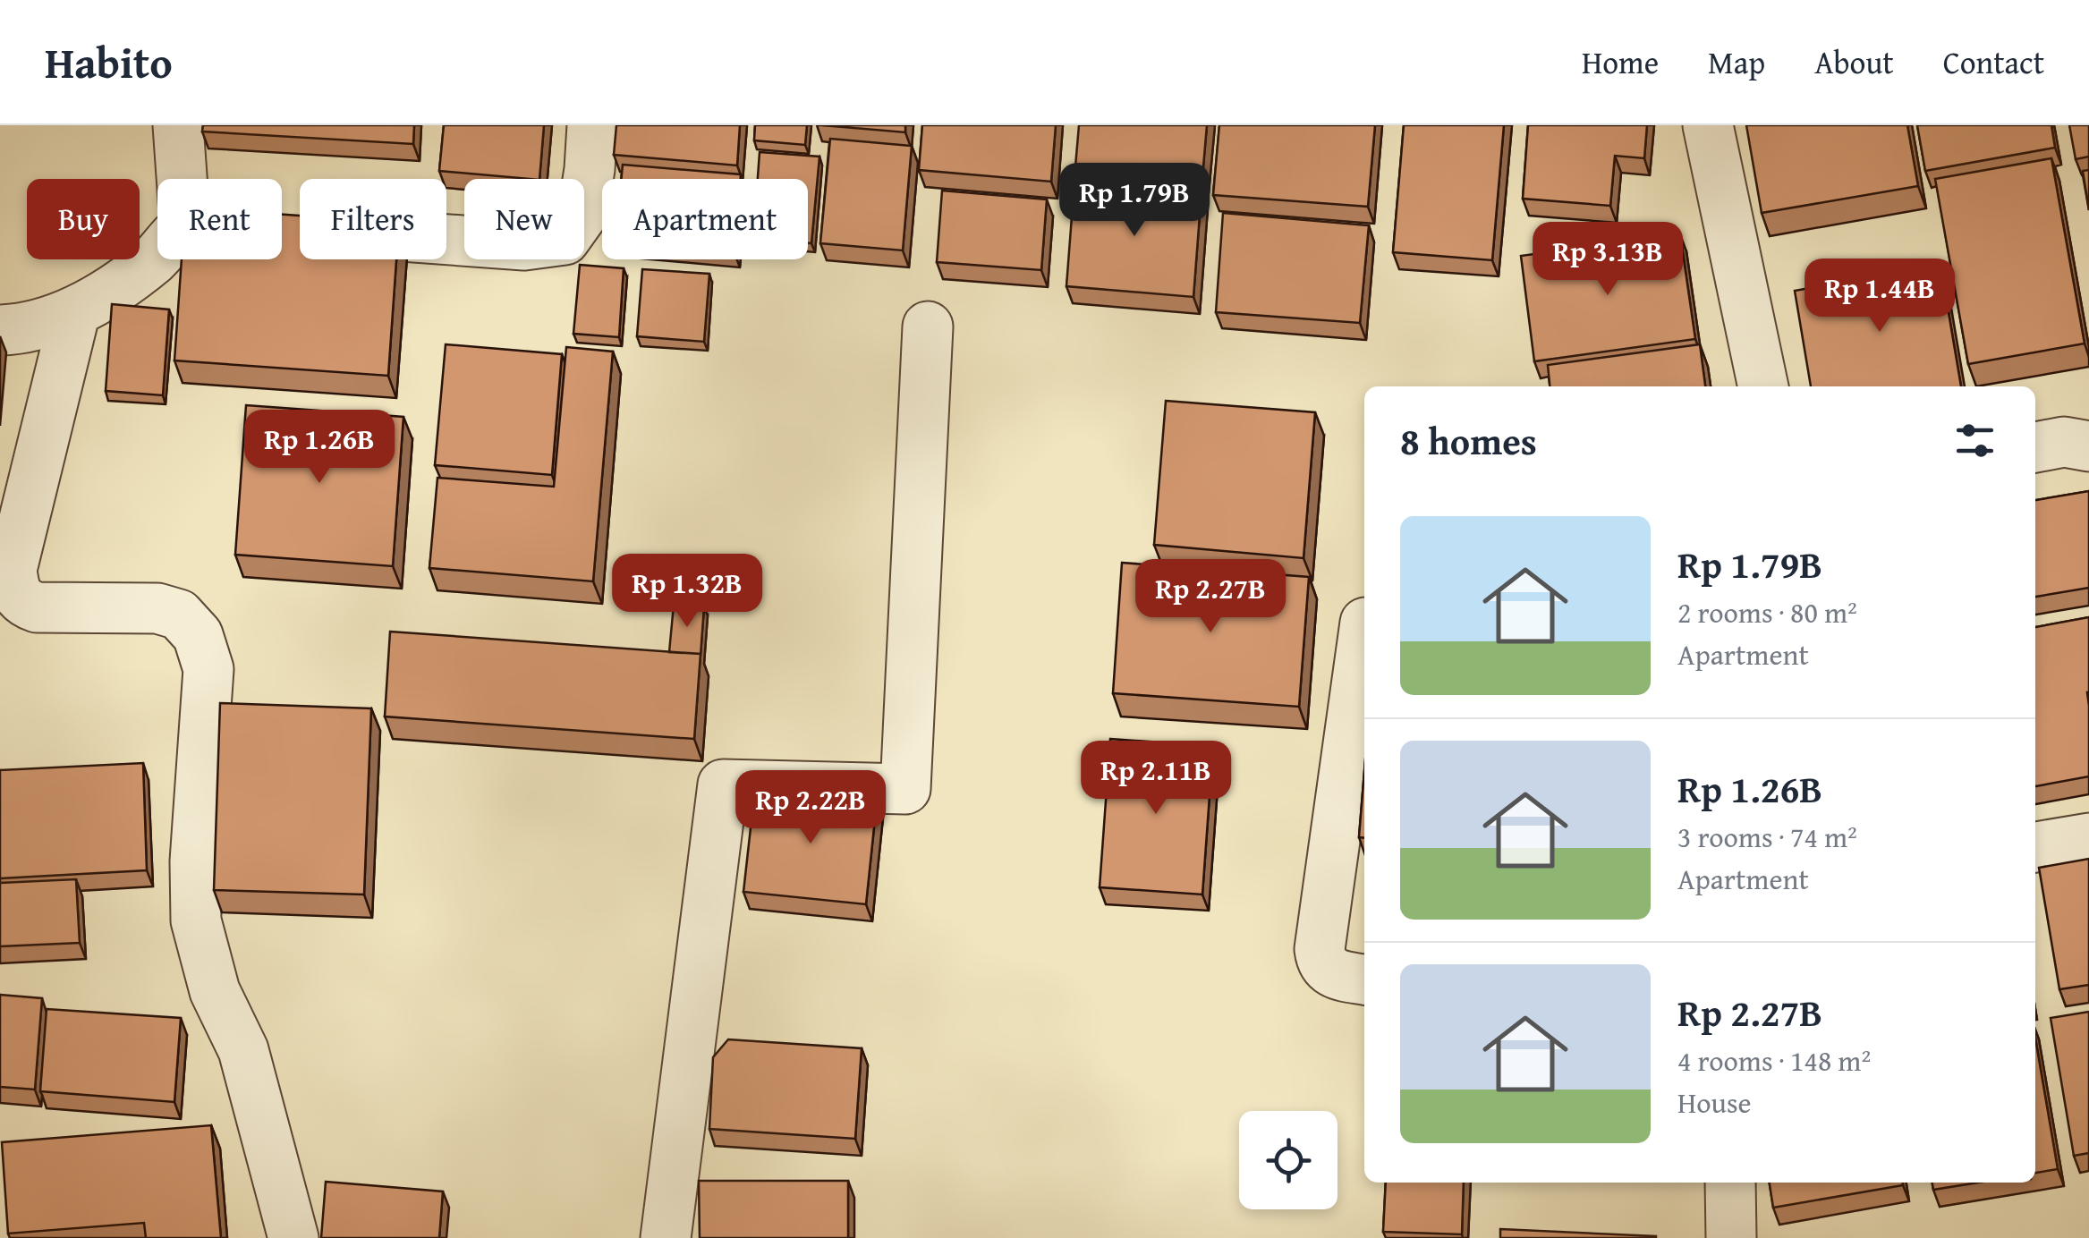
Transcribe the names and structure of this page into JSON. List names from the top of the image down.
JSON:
{
  "page": {
    "header": "Habito",
    "nav": [
      "Home",
      "Map",
      "About",
      "Contact"
    ],
    "price": [
      "Rp 1.79B",
      "Rp 3.13B",
      "Rp 1.44B",
      "Rp 1.26B",
      "Rp 1.32B",
      "Rp 2.27B",
      "Rp 2.11B",
      "Rp 2.22B"
    ],
    "chip": [
      "Buy",
      "Rent",
      "Filters",
      "New",
      "Apartment"
    ],
    "heading": "8 homes",
    "list": [
      {
        "name": "Rp 1.79B",
        "note": "2 rooms · 80 m² · Apartment"
      },
      {
        "name": "Rp 1.26B",
        "note": "3 rooms · 74 m² · Apartment"
      },
      {
        "name": "Rp 2.27B",
        "note": "4 rooms · 148 m² · House"
      }
    ]
  }
}
